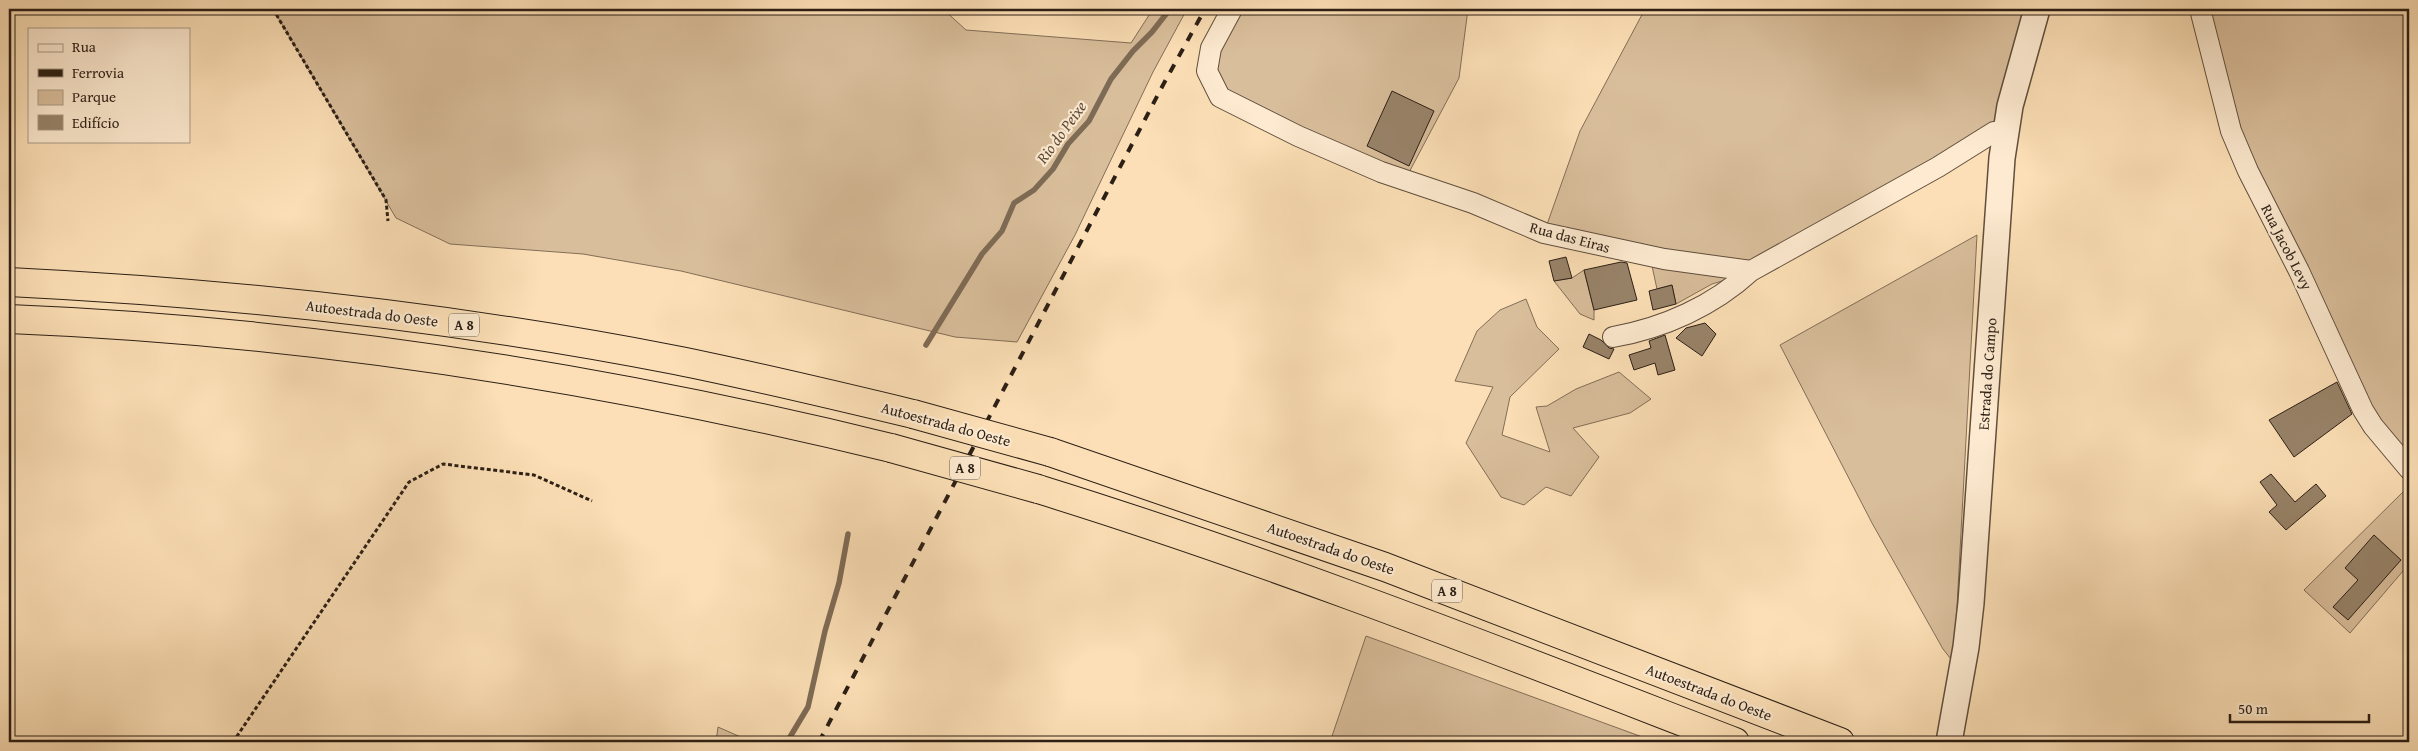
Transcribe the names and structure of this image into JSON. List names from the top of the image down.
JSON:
{
  "streets": {
    "highway": ["Autoestrada do Oeste", "A 8"],
    "street": ["Rua das Eiras", "Rua Jacob Levy", "Estrada do Campo"]
  },
  "water": ["Rio do Peixe"],
  "legend": [
    "Rua",
    "Ferrovia",
    "Parque",
    "Edifício"
  ],
  "scale_bar": "50 m"
}
